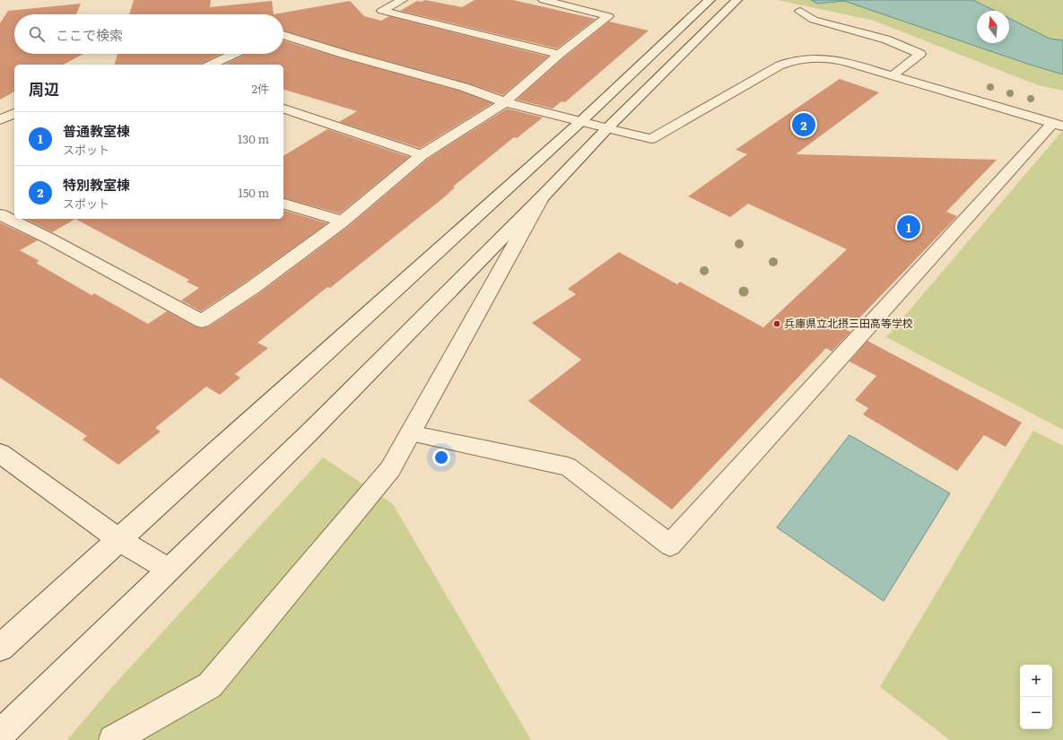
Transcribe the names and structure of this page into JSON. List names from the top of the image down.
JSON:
{
  "places": ["兵庫県立北摂三田高等学校"],
  "north": "top",
  "page": {
    "search": "ここで検索",
    "heading": ["周辺", "2件"],
    "pins": ["2", "1"],
    "list": [
      {
        "mark": "1",
        "name": "普通教室棟",
        "note": "スポット",
        "value": "130 m"
      },
      {
        "mark": "2",
        "name": "特別教室棟",
        "note": "スポット",
        "value": "150 m"
      }
    ],
    "map_buttons": ["+", "−"]
  }
}
